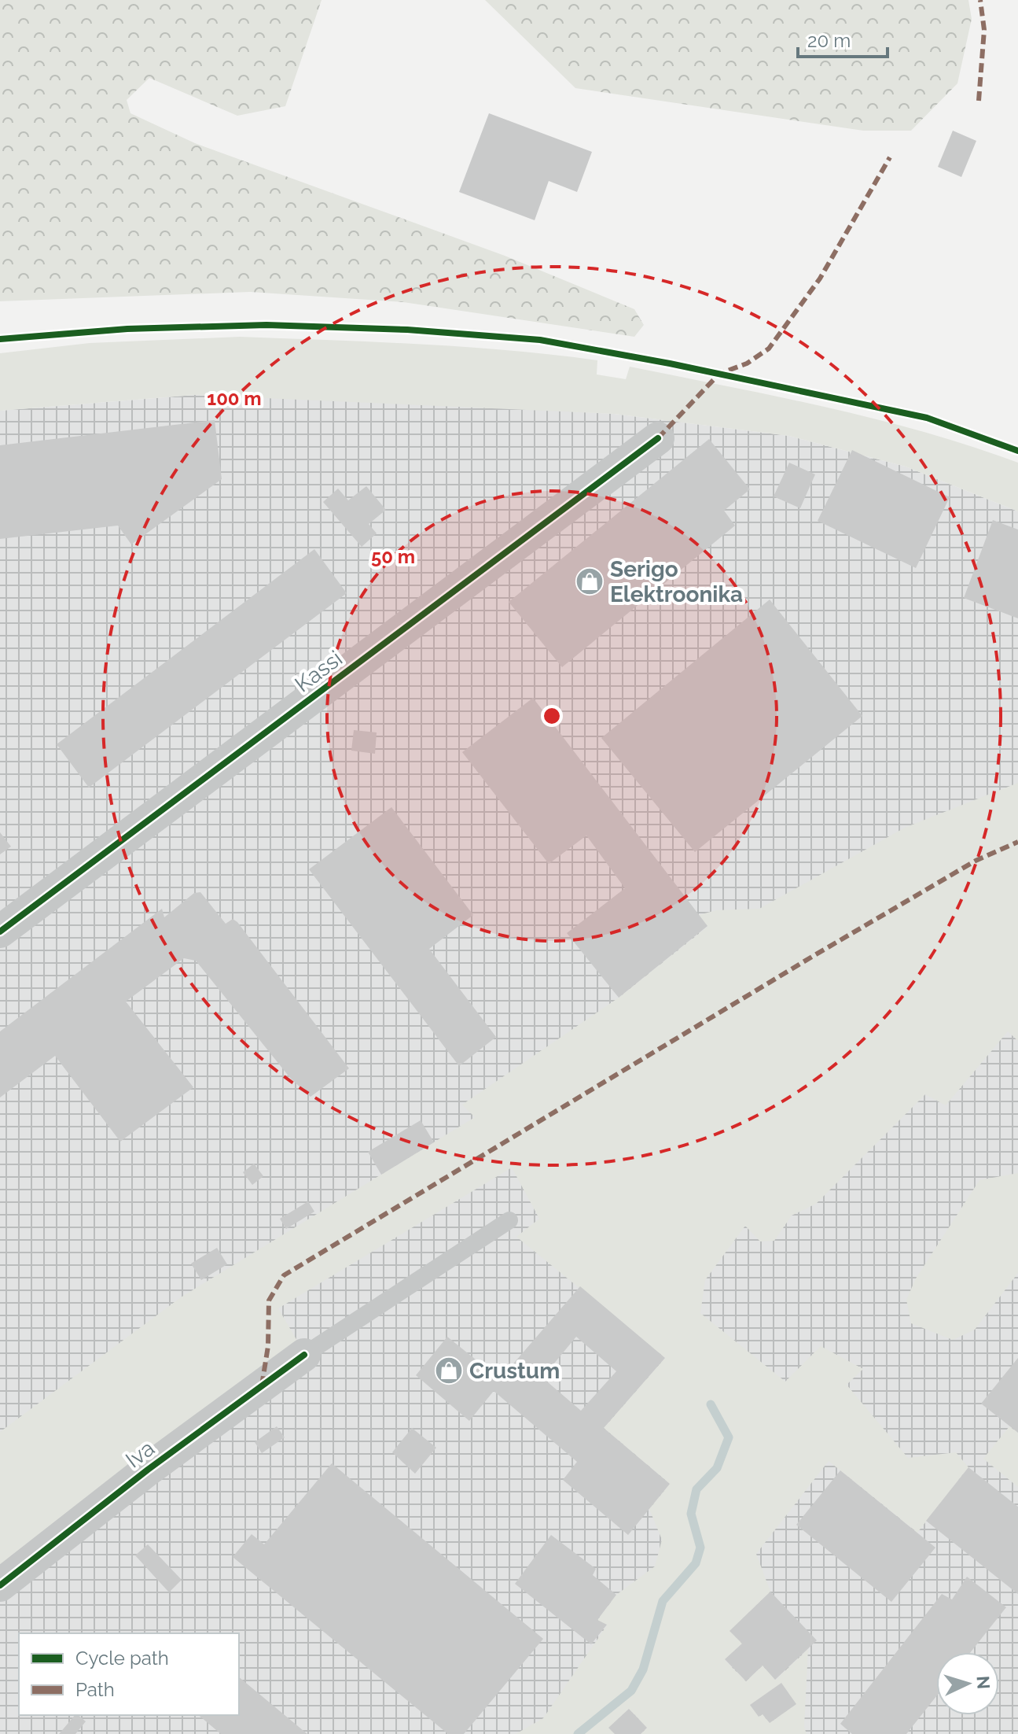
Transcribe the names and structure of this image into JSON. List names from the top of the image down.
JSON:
{
  "streets": {
    "street": ["Kassi", "Iva"]
  },
  "places": {
    "shop": ["Serigo Elektroonika", "Crustum"]
  },
  "legend": ["Cycle path", "Path"],
  "scale_bar": "20 m",
  "north": "right",
  "rings": ["100 m", "50 m"]
}
